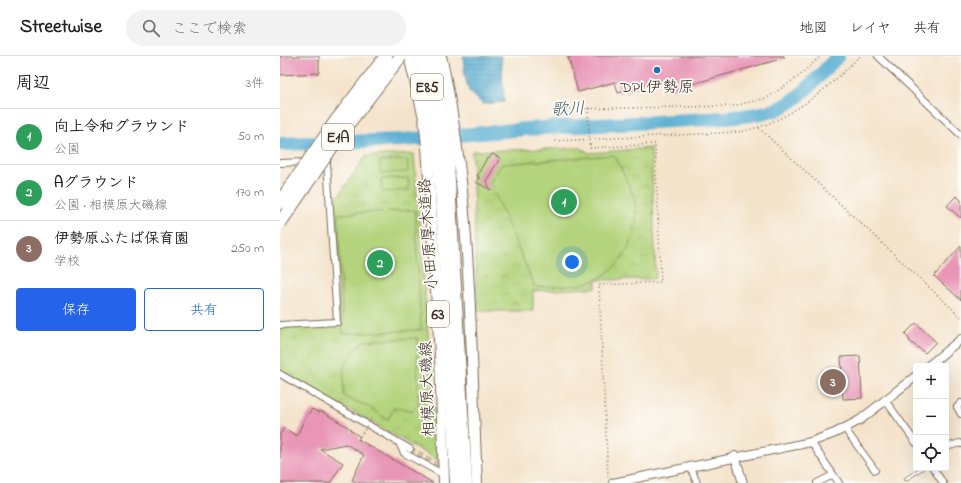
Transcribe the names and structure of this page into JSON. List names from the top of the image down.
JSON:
{
  "streets": {
    "highway": ["E85", "E1A", "小田原厚木道路"],
    "main road": ["63", "相模原大磯線"]
  },
  "crossings": [
    ["小田原厚木道路", "相模原大磯線"]
  ],
  "water": ["歌川"],
  "places": ["DPL伊勢原"],
  "page": {
    "header": "Streetwise",
    "search": "ここで検索",
    "nav": ["地図", "レイヤ", "共有"],
    "heading": ["周辺", "3件"],
    "list": [
      {
        "mark": "1",
        "name": "向上令和グラウンド",
        "note": "公園",
        "value": "50 m"
      },
      {
        "mark": "2",
        "name": "Aグラウンド",
        "note": "公園 · 相模原大磯線",
        "value": "170 m"
      },
      {
        "mark": "3",
        "name": "伊勢原ふたば保育園",
        "note": "学校",
        "value": "250 m"
      }
    ],
    "pins": ["1", "2", "3"],
    "buttons": ["保存", "共有"],
    "map_buttons": ["+", "−"]
  }
}
